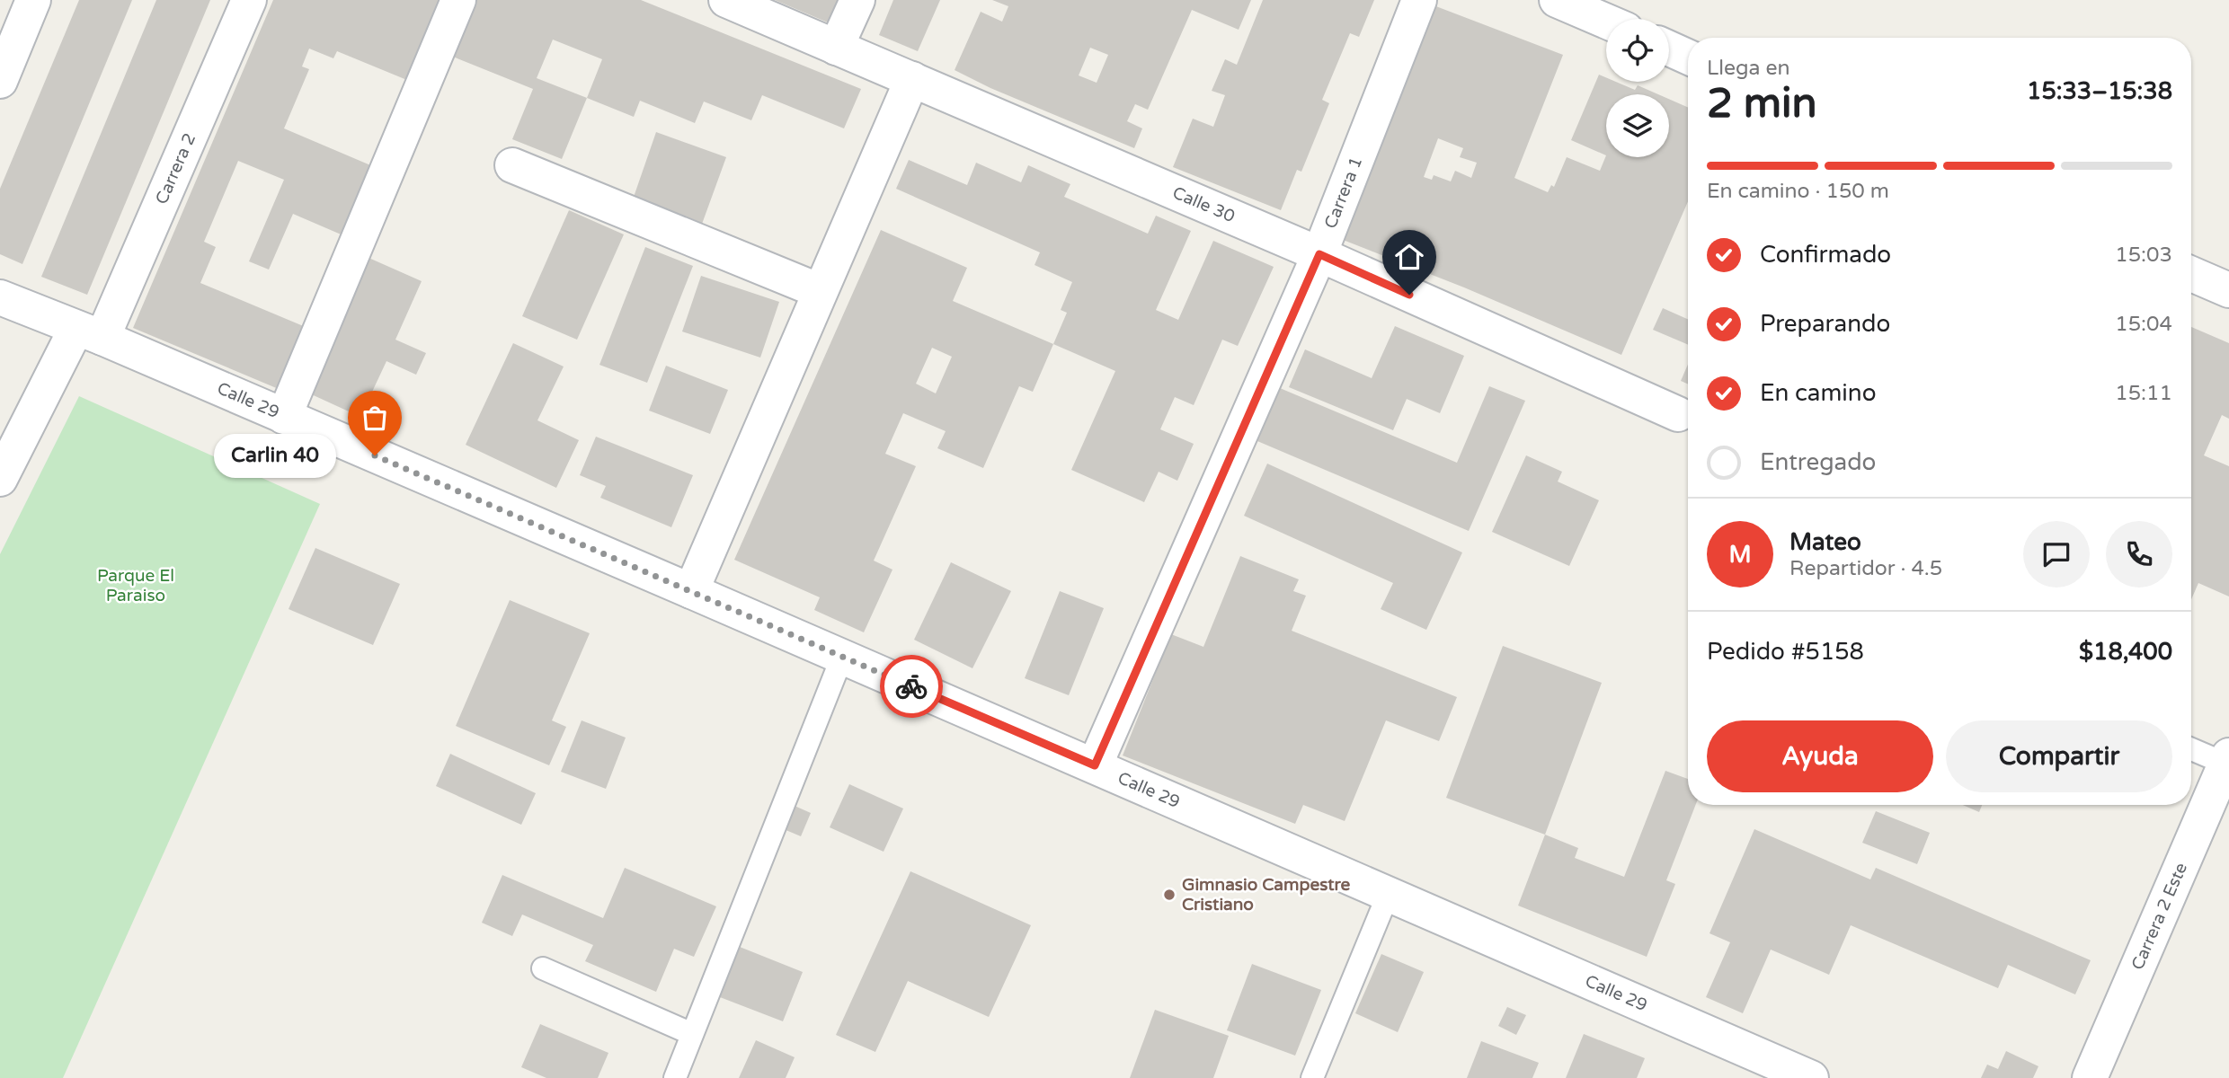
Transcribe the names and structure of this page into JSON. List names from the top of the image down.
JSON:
{
  "streets": {
    "street": [
      "Carrera 2",
      "Carrera 1",
      "Calle 30",
      "Calle 29",
      "Carrera 2 Este"
    ]
  },
  "crossings": [
    ["Carrera 2", "Calle 29"],
    ["Carrera 1", "Calle 30"],
    ["Carrera 1", "Calle 29"]
  ],
  "parks": ["Parque El Paraiso"],
  "places": ["Carlin 40", "Gimnasio Campestre Cristiano"],
  "page": {
    "heading": ["2 min", "Llega en", "15:33–15:38"],
    "panel": [
      "Mateo",
      "Repartidor · 4.5",
      "Pedido #5158",
      "$18,400"
    ],
    "bar": "En camino · 150 m",
    "list": [
      ["Confirmado", "15:03"],
      ["Preparando", "15:04"],
      ["En camino", "15:11"],
      "Entregado"
    ],
    "bubble": "Carlin 40",
    "round": "M",
    "buttons": ["Ayuda", "Compartir"]
  }
}
